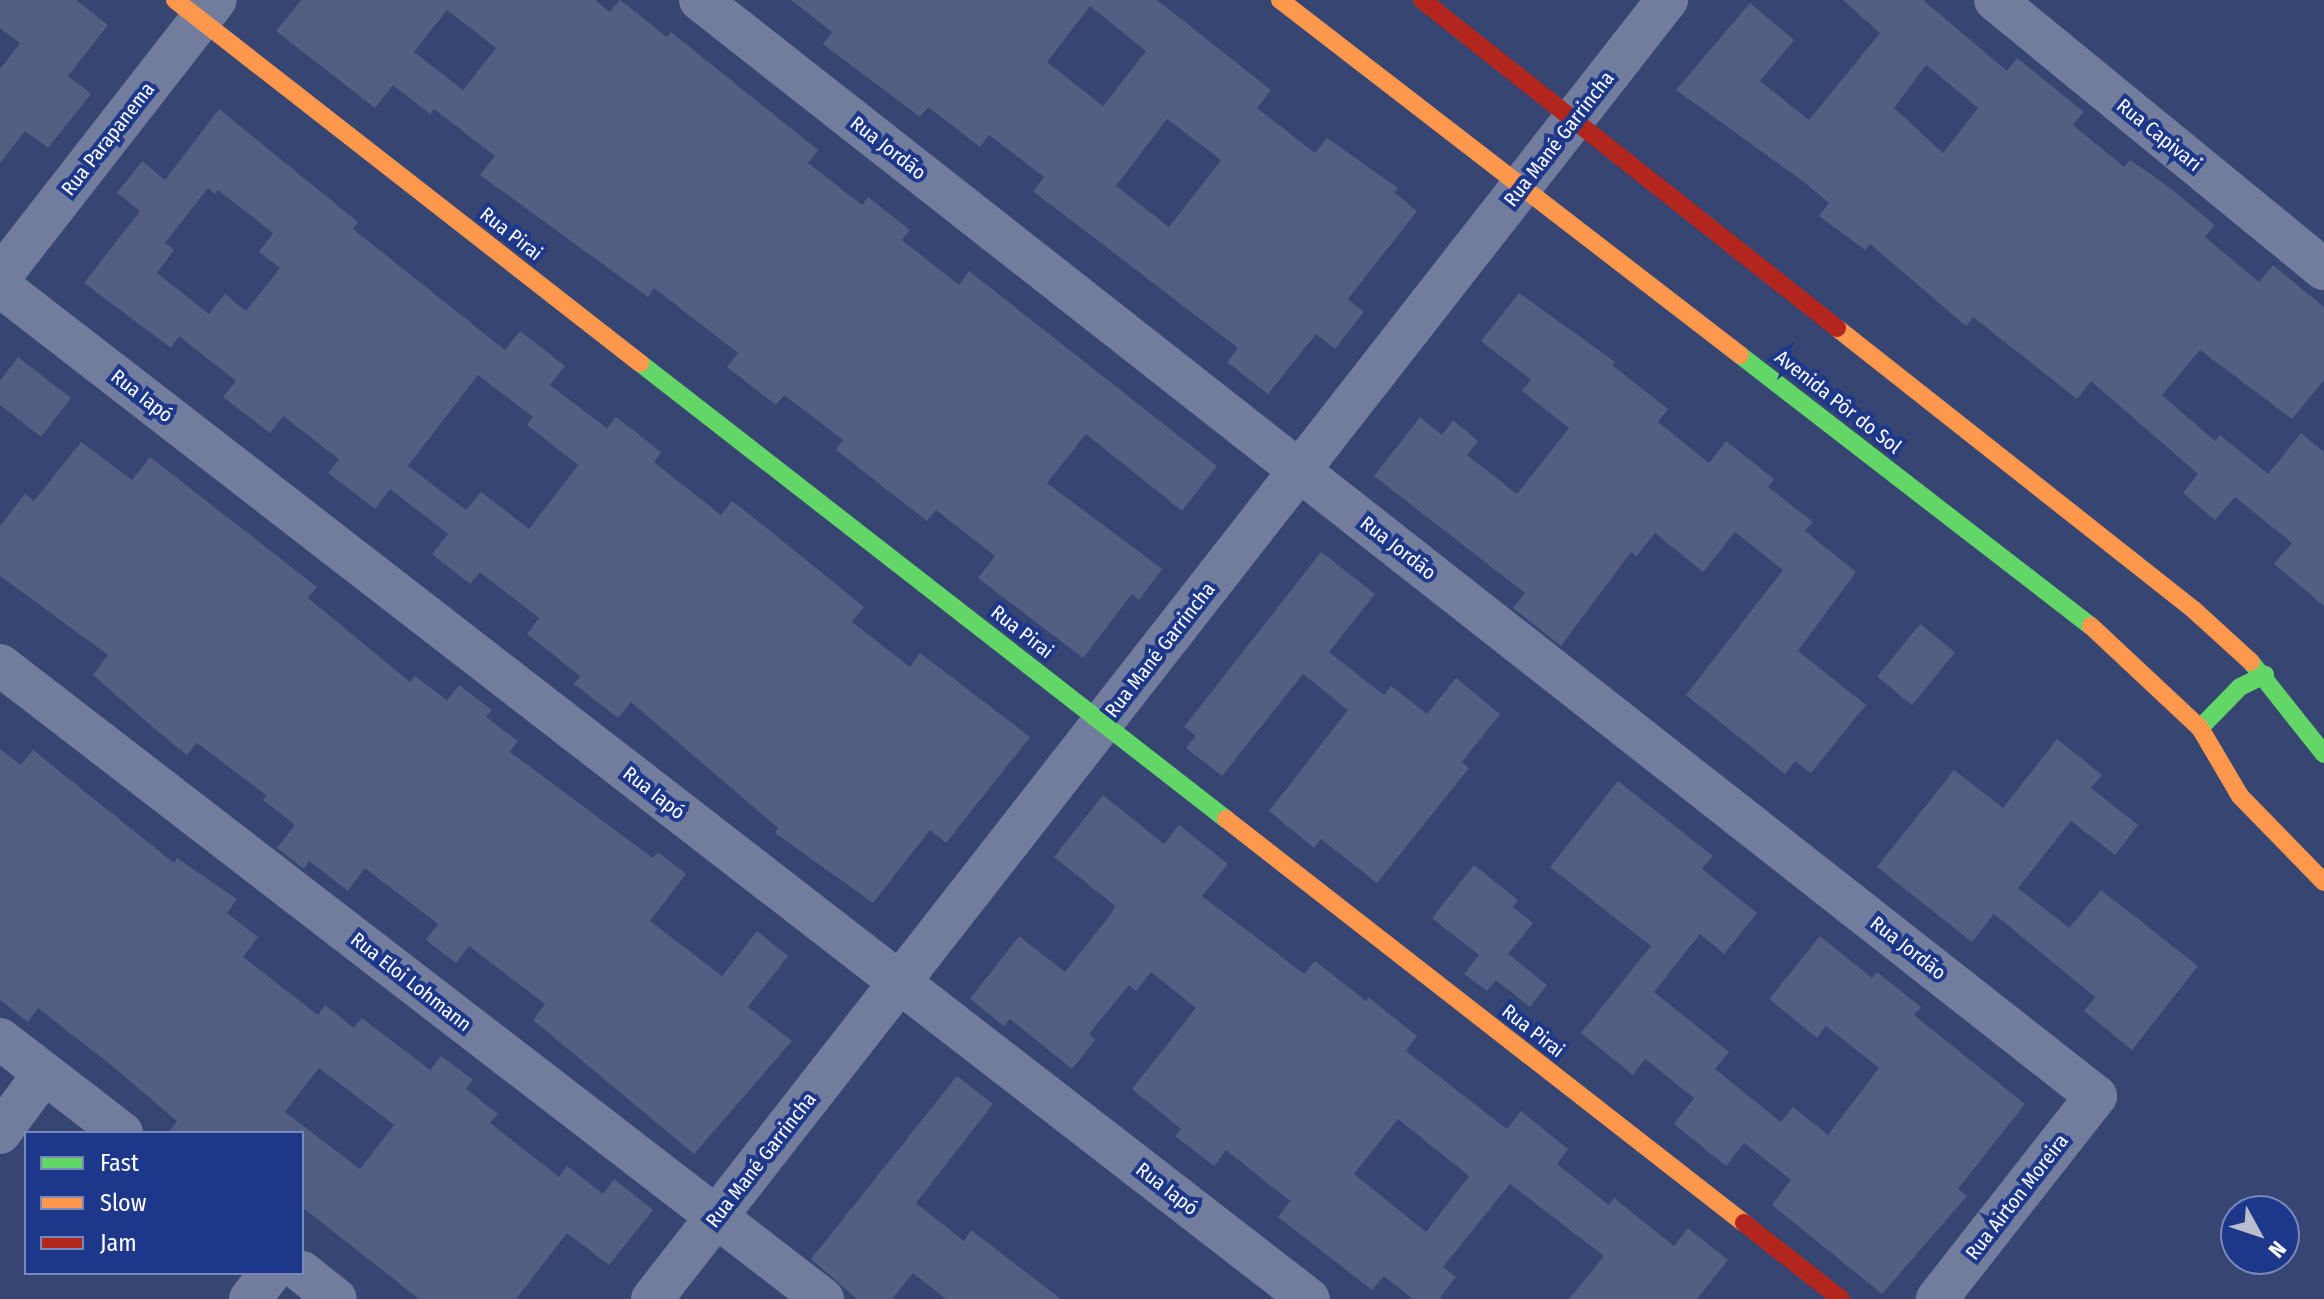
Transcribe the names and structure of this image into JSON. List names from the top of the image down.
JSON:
{
  "streets": {
    "street": [
      "Rua Capivari",
      "Rua Parapanema",
      "Rua Mané Garrincha",
      "Rua Jordão",
      "Rua Pirai",
      "Rua Iapó",
      "Avenida Pôr do Sol",
      "Rua Eloi Lohmann",
      "Rua Airton Moreira"
    ]
  },
  "crossings": [
    ["Rua Parapanema", "Rua Pirai"],
    ["Rua Mané Garrincha", "Rua Jordão"],
    ["Rua Mané Garrincha", "Rua Pirai"],
    ["Rua Mané Garrincha", "Rua Iapó"],
    ["Rua Mané Garrincha", "Avenida Pôr do Sol"],
    ["Rua Mané Garrincha", "Rua Eloi Lohmann"],
    ["Rua Jordão", "Rua Airton Moreira"]
  ],
  "legend": ["Fast", "Slow", "Jam"],
  "north": "bottom right"
}
